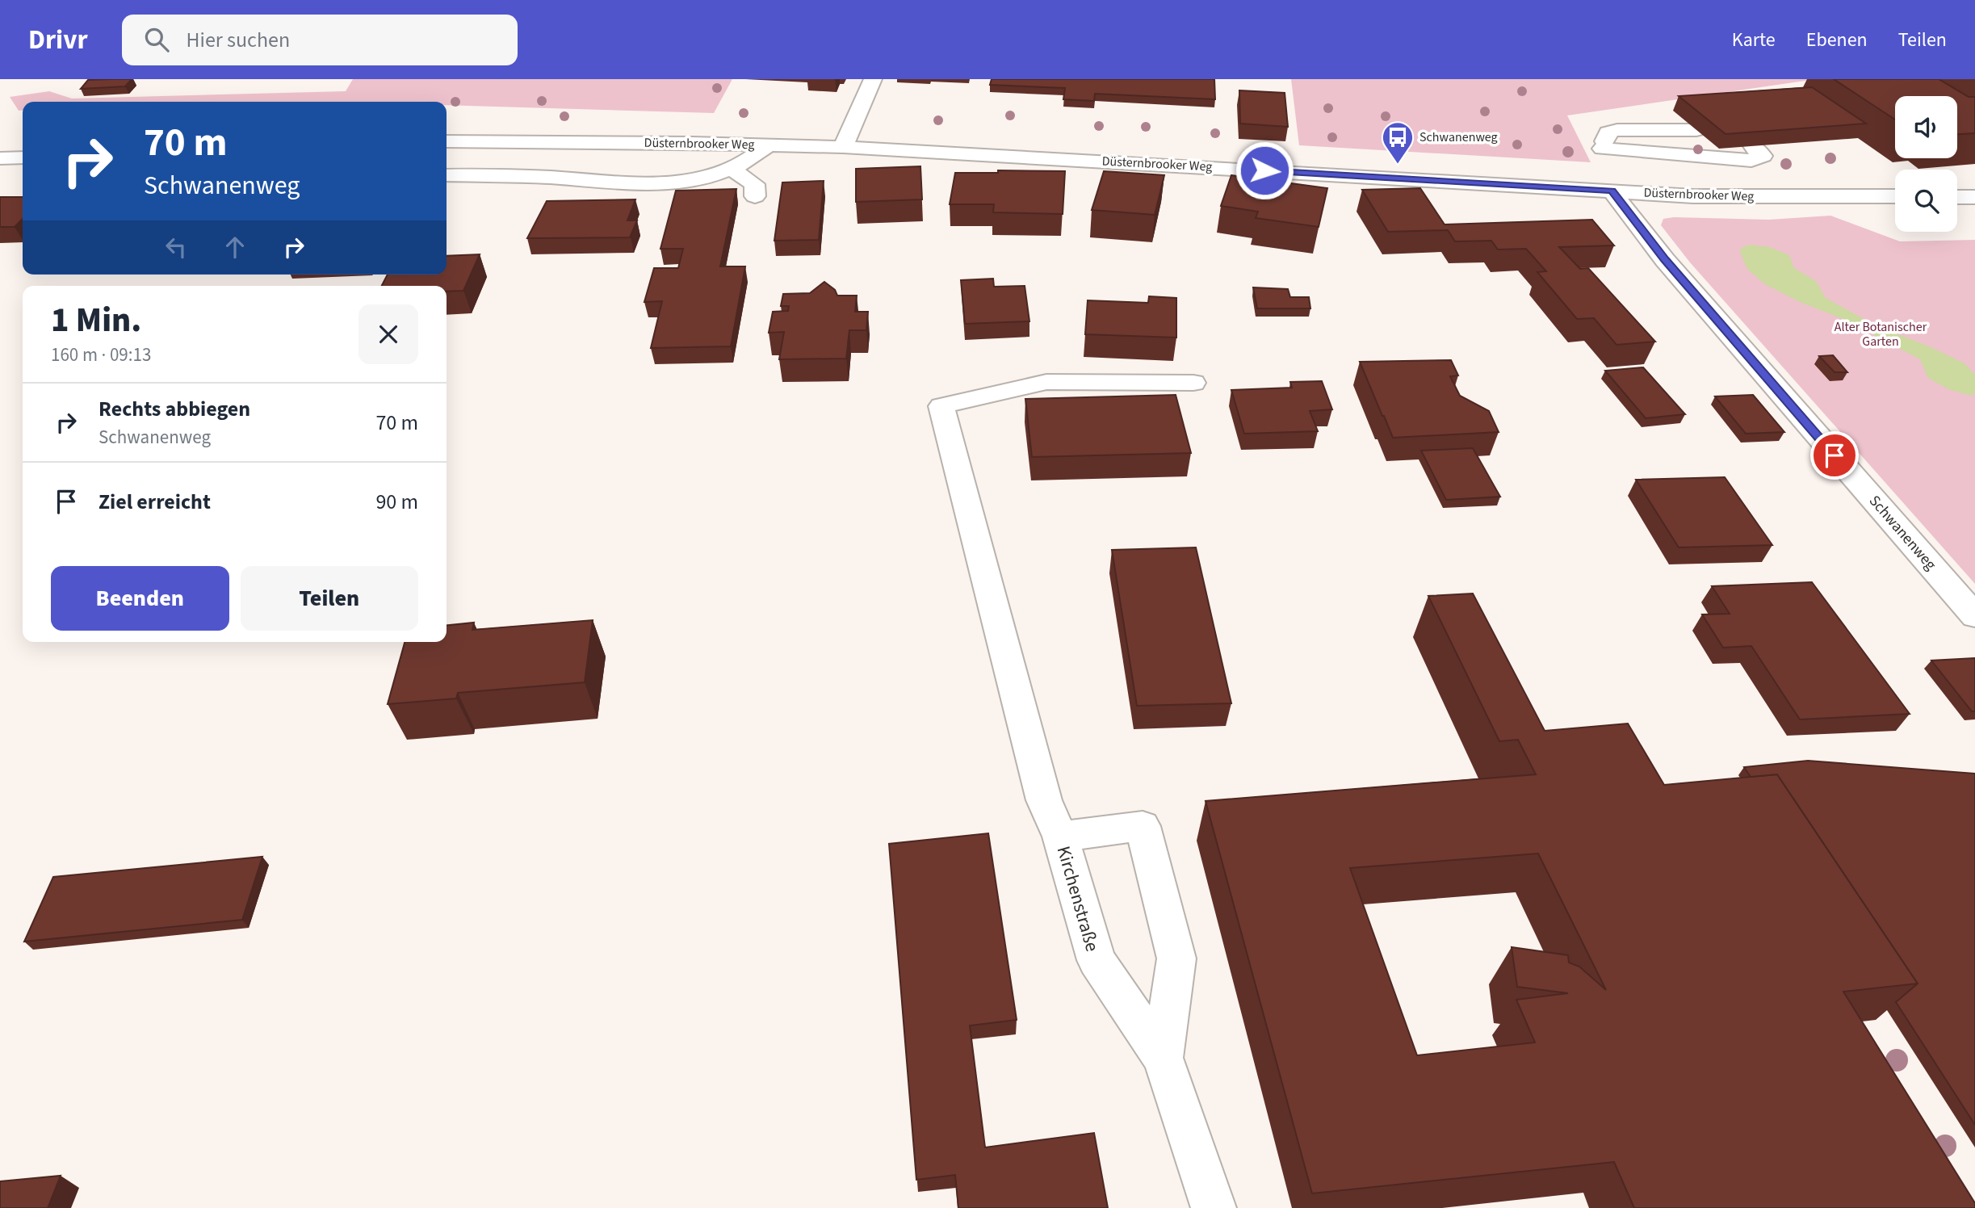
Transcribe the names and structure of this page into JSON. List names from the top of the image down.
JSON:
{
  "streets": {
    "street": ["Düsternbrooker Weg", "Schwanenweg", "Kirchenstraße"]
  },
  "crossings": [
    ["Düsternbrooker Weg", "Schwanenweg"]
  ],
  "parks": ["Alter Botanischer Garten"],
  "places": {
    "bus stop": ["Schwanenweg"]
  },
  "page": {
    "header": "Drivr",
    "search": "Hier suchen",
    "nav": ["Karte", "Ebenen", "Teilen"],
    "turn": ["70 m", "Schwanenweg"],
    "heading": ["1 Min.", "160 m · 09:13"],
    "list": [
      {
        "name": "Rechts abbiegen",
        "note": "Schwanenweg",
        "value": "70 m"
      },
      {
        "name": "Ziel erreicht",
        "value": "90 m"
      }
    ],
    "buttons": ["Beenden", "Teilen"]
  }
}
